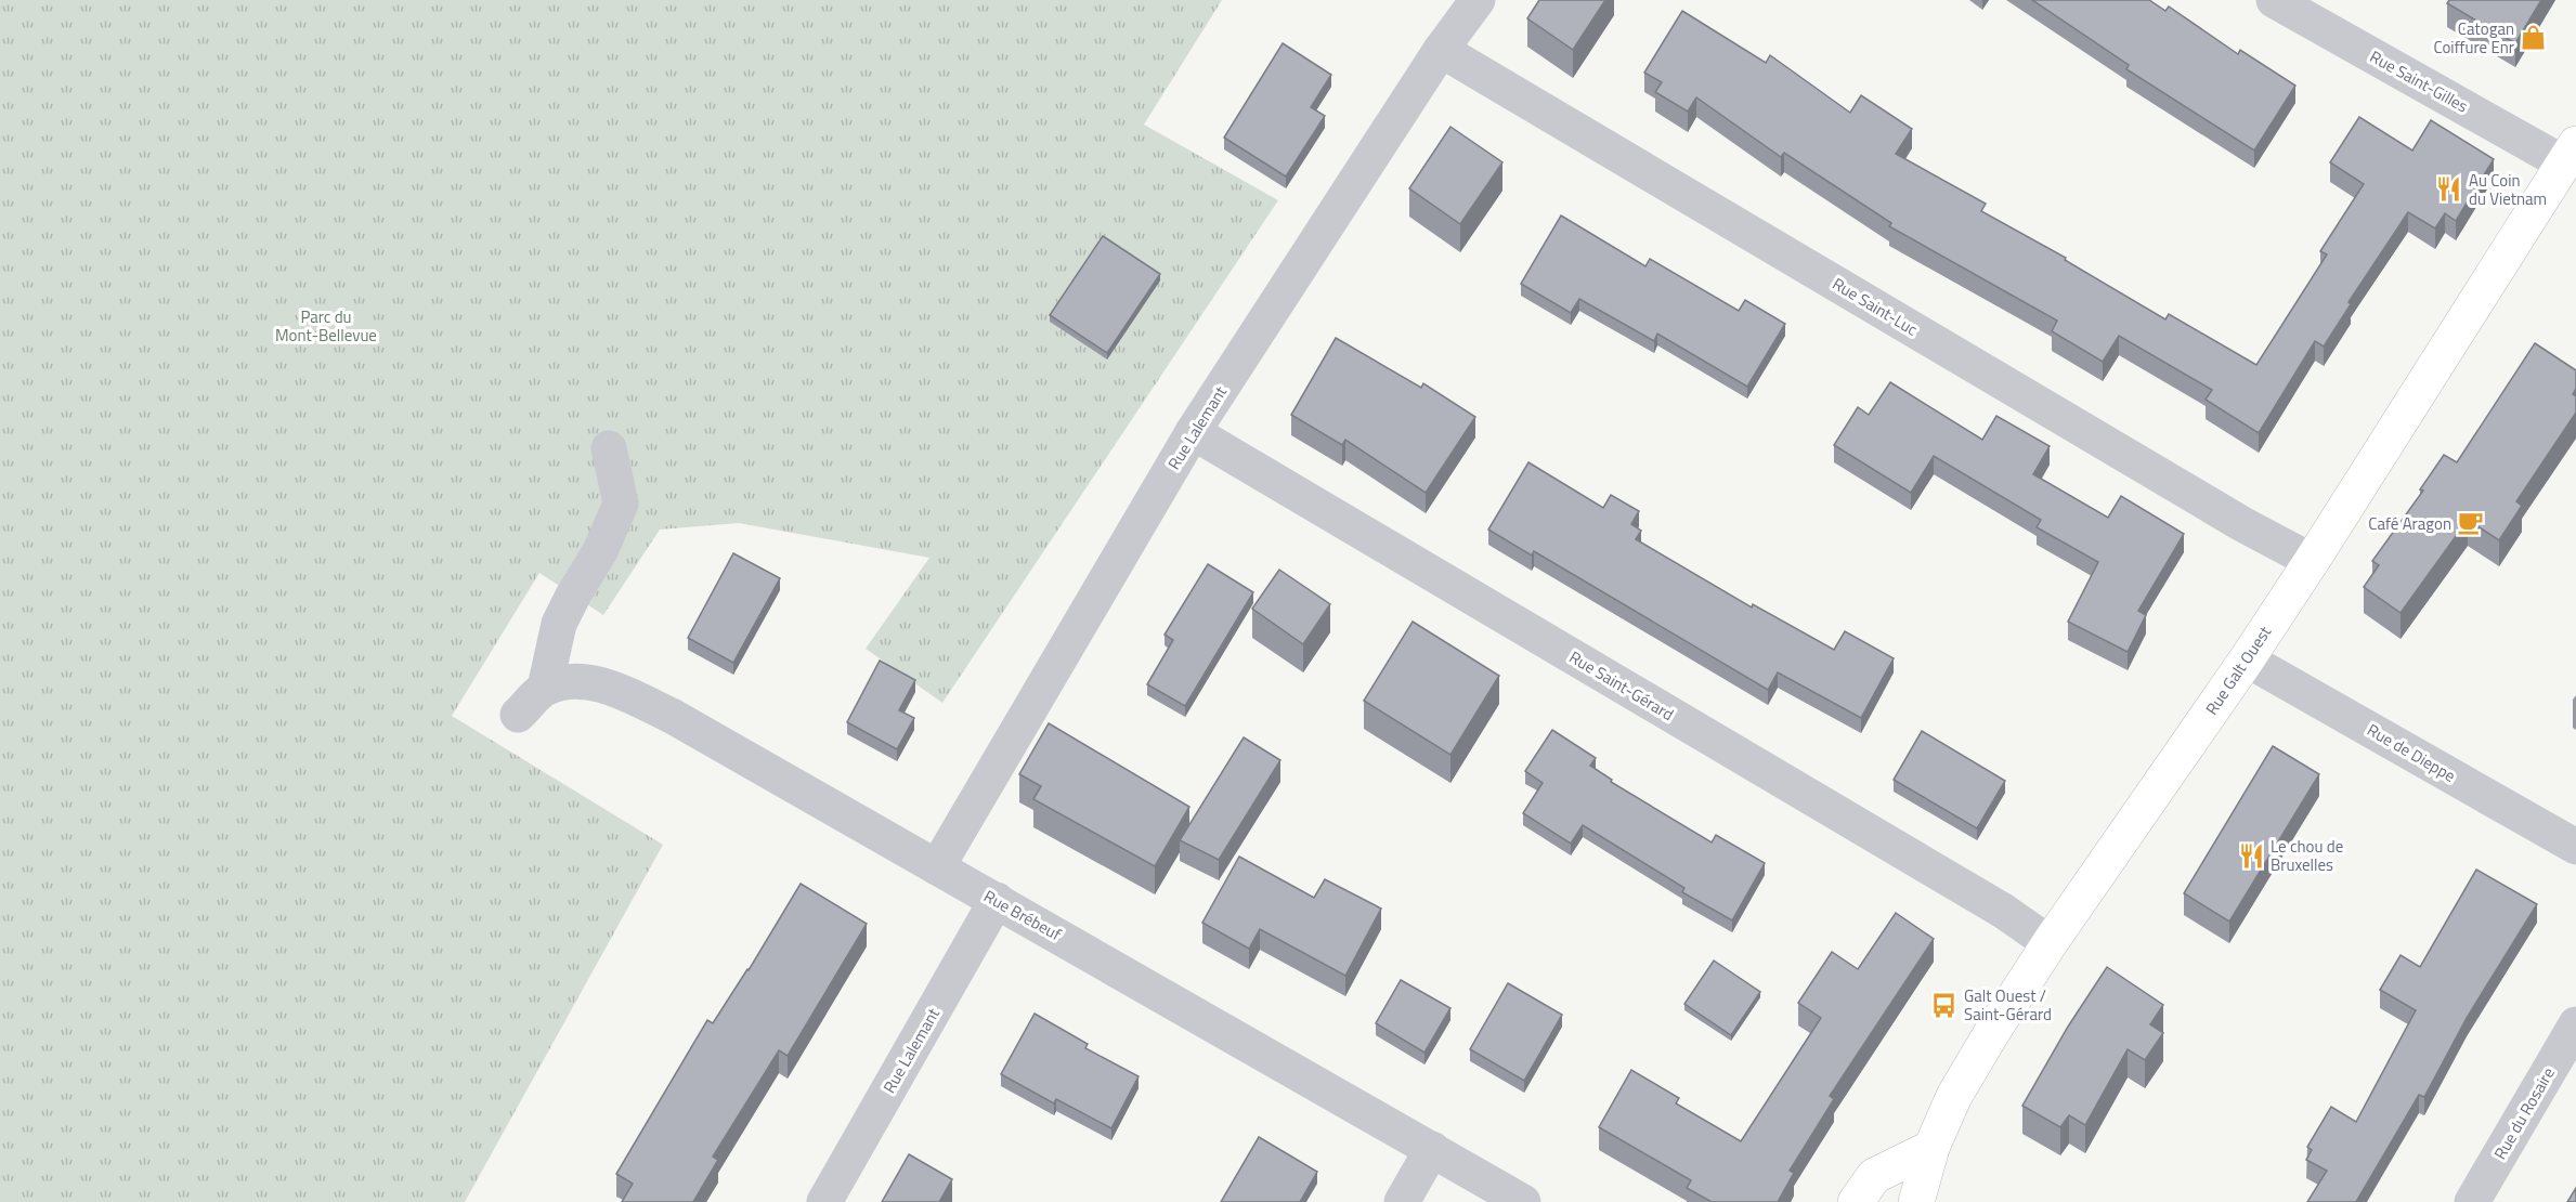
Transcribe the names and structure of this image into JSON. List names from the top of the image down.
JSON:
{
  "streets": {
    "main road": ["Rue Galt Ouest"],
    "street": [
      "Rue Saint-Gilles",
      "Rue Saint-Luc",
      "Rue Lalemant",
      "Rue Saint-Gérard",
      "Rue de Dieppe",
      "Rue Brébeuf",
      "Rue du Rosaire"
    ]
  },
  "crossings": [
    ["Rue Saint-Gilles", "Rue Galt Ouest"],
    ["Rue Saint-Luc", "Rue Lalemant"],
    ["Rue Saint-Luc", "Rue Galt Ouest"],
    ["Rue Lalemant", "Rue Saint-Gérard"],
    ["Rue Lalemant", "Rue Brébeuf"],
    ["Rue Galt Ouest", "Rue Saint-Gérard"],
    ["Rue Galt Ouest", "Rue de Dieppe"]
  ],
  "parks": ["Parc du Mont-Bellevue"],
  "places": {
    "shop": ["Catogan Coiffure Enr"],
    "restaurant": ["Au Coin du Vietnam", "Le chou de Bruxelles"],
    "cafe": ["Café Aragon"],
    "bus stop": ["Galt Ouest / Saint-Gérard"]
  }
}
